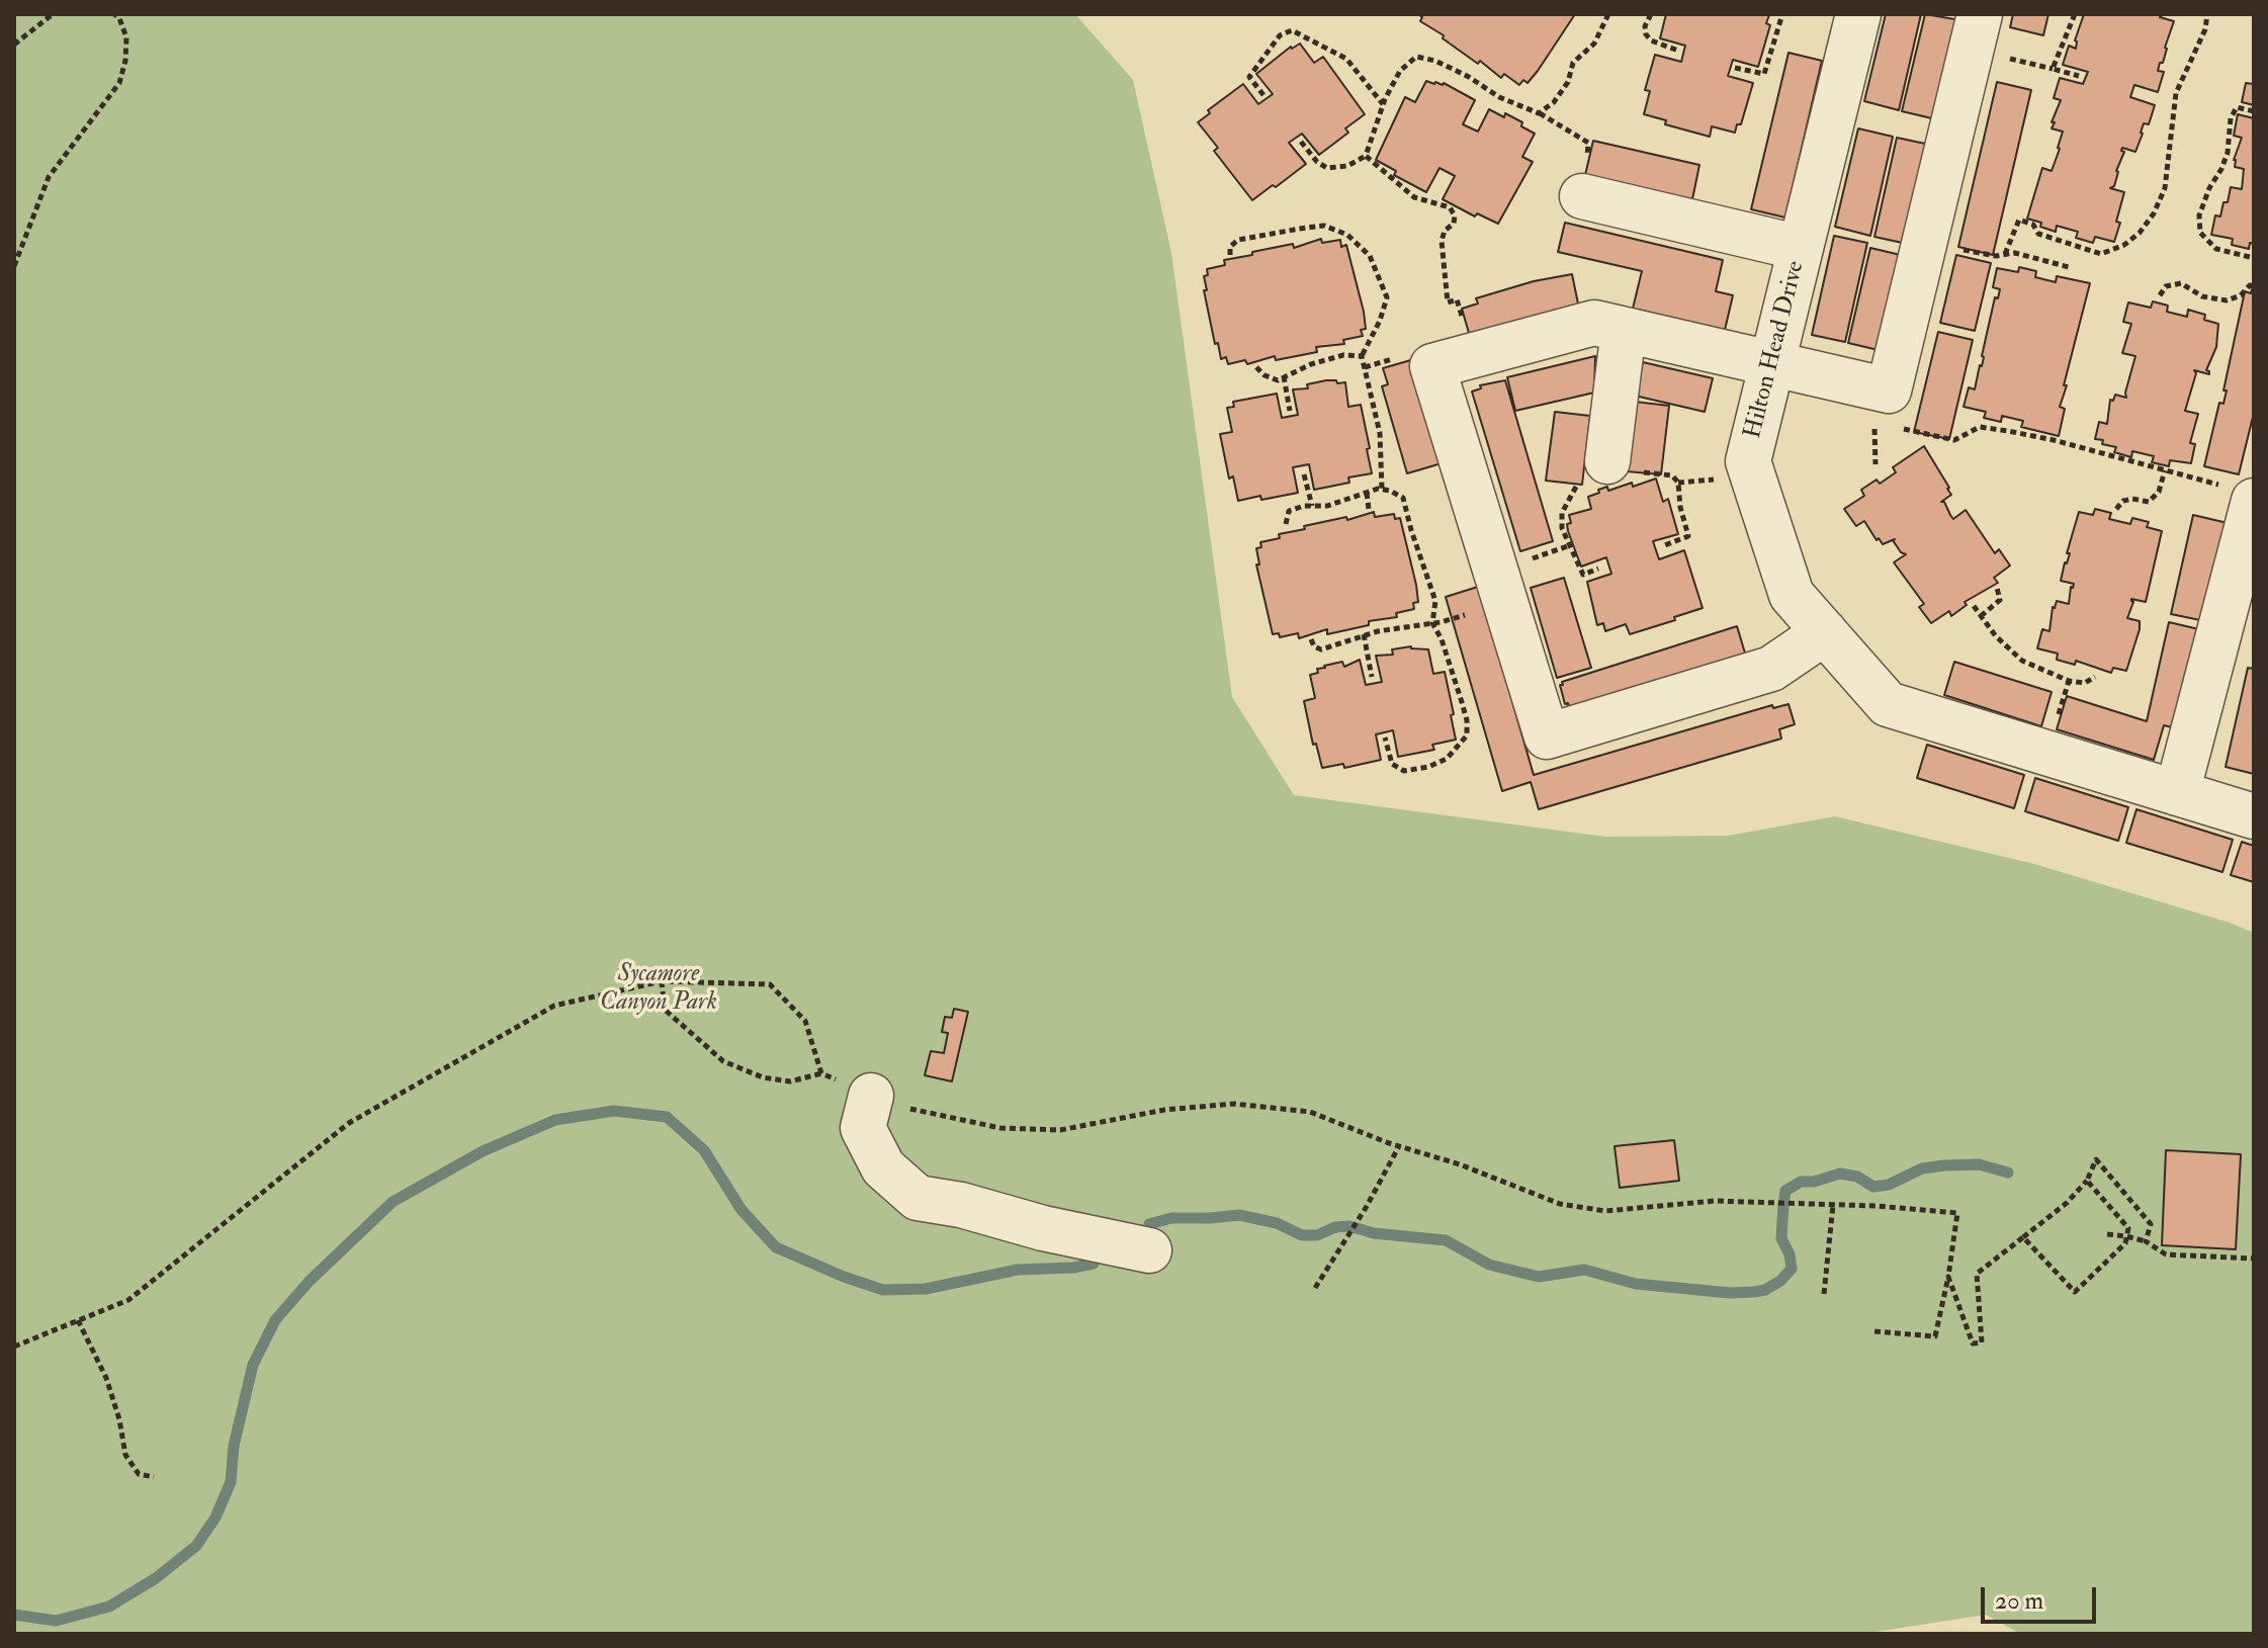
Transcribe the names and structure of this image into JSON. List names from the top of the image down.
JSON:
{
  "streets": {
    "street": ["Hilton Head Drive"]
  },
  "parks": ["Sycamore Canyon Park"],
  "scale_bar": "20 m"
}
